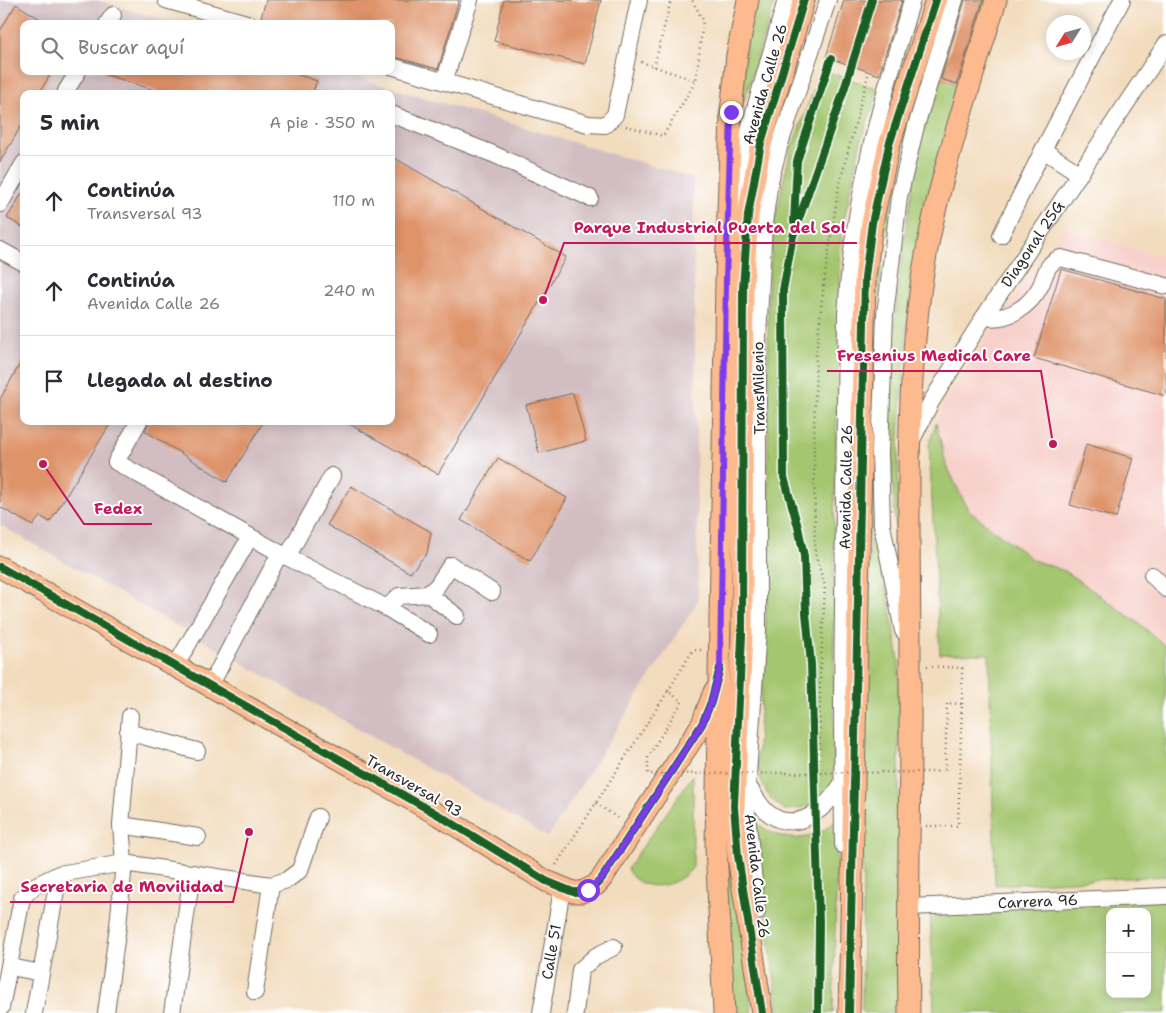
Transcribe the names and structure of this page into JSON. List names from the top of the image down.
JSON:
{
  "streets": {
    "main road": ["Avenida Calle 26", "Transversal 93"],
    "street": [
      "Diagonal 25G",
      "TransMilenio",
      "Carrera 96",
      "Calle 51"
    ]
  },
  "crossings": [
    ["Avenida Calle 26", "Transversal 93"],
    ["Transversal 93", "Calle 51"]
  ],
  "places": [
    "Parque Industrial Puerta del Sol",
    "Fresenius Medical Care",
    "Fedex",
    "Secretaria de Movilidad"
  ],
  "north": "bottom left",
  "page": {
    "search": "Buscar aquí",
    "heading": ["5 min", "A pie · 350 m"],
    "list": [
      ["Continúa", "Transversal 93", "110 m"],
      ["Continúa", "Avenida Calle 26", "240 m"],
      "Llegada al destino"
    ],
    "map_buttons": ["+", "−"]
  }
}
